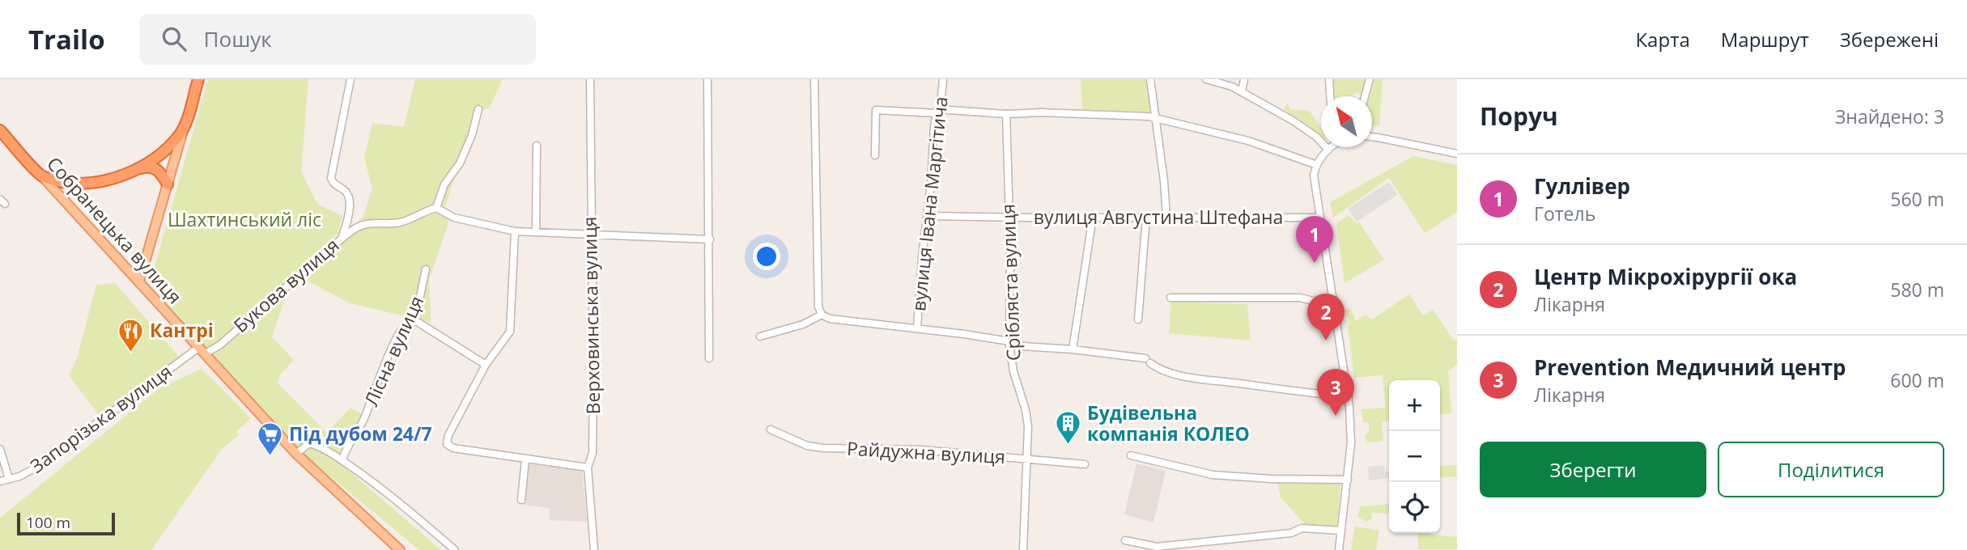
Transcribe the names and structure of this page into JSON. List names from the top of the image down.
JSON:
{
  "streets": {
    "highway": ["Собранецька вулиця"],
    "street": [
      "вулиця Івана Маргітича",
      "вулиця Августина Штефана",
      "Срібляста вулиця",
      "Букова вулиця",
      "Верховинська вулиця",
      "Лісна вулиця",
      "Запорізька вулиця",
      "Райдужна вулиця"
    ]
  },
  "crossings": [
    ["вулиця Івана Маргітича", "вулиця Августина Штефана"],
    ["вулиця Августина Штефана", "Срібляста вулиця"],
    ["Собранецька вулиця", "Букова вулиця"],
    ["Собранецька вулиця", "Запорізька вулиця"],
    ["Срібляста вулиця", "Райдужна вулиця"],
    ["Букова вулиця", "Запорізька вулиця"]
  ],
  "parks": ["Шахтинський ліс"],
  "places": {
    "restaurant": ["Кантрі"],
    "building": ["Будівельна компанія КОЛЕО"],
    "supermarket": ["Під дубом 24/7"]
  },
  "scale_bar": "100 m",
  "north": "top left",
  "page": {
    "header": "Trailo",
    "search": "Пошук",
    "nav": ["Карта", "Маршрут", "Збережені"],
    "heading": ["Поруч", "Знайдено: 3"],
    "list": [
      {
        "mark": "1",
        "name": "Гуллівер",
        "note": "Готель",
        "value": "560 m"
      },
      {
        "mark": "2",
        "name": "Центр Мікрохірургії ока",
        "note": "Лікарня",
        "value": "580 m"
      },
      {
        "mark": "3",
        "name": "Prevention Медичний центр",
        "note": "Лікарня",
        "value": "600 m"
      }
    ],
    "pins": ["1", "2", "3"],
    "map_buttons": ["+", "−"],
    "buttons": ["Зберегти", "Поділитися"],
    "scale": "100 m"
  }
}
